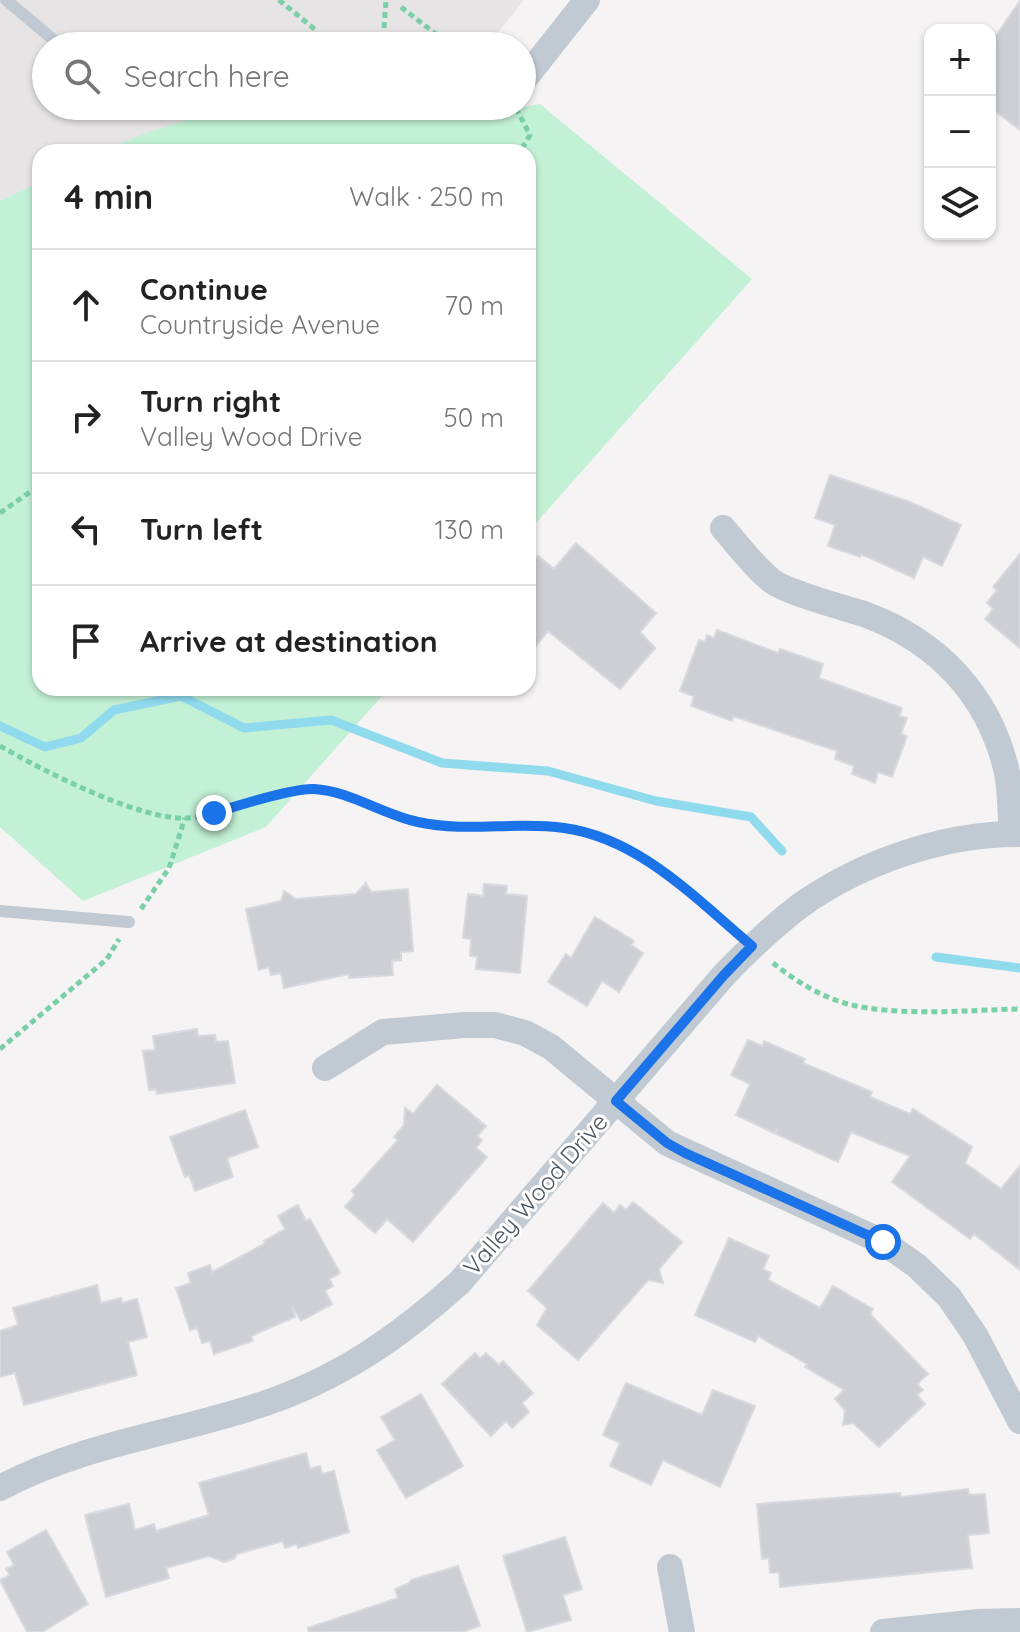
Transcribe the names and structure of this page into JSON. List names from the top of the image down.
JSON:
{
  "streets": {
    "street": ["Valley Wood Drive"]
  },
  "page": {
    "map_buttons": ["+", "−"],
    "search": "Search here",
    "heading": ["4 min", "Walk · 250 m"],
    "list": [
      ["Continue", "Countryside Avenue", "70 m"],
      ["Turn right", "Valley Wood Drive", "50 m"],
      ["Turn left", "130 m"],
      "Arrive at destination"
    ]
  }
}
